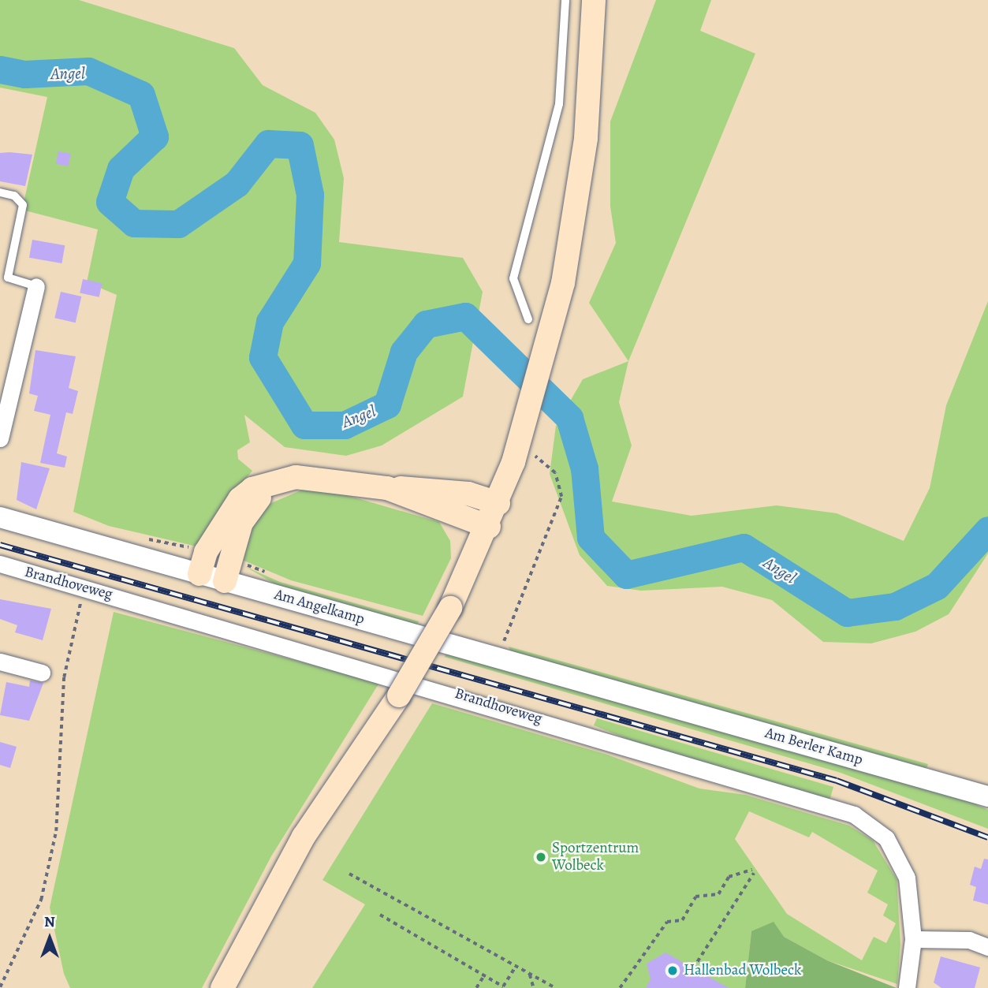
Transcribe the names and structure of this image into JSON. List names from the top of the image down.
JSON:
{
  "streets": {
    "street": ["Brandhoveweg", "Am Angelkamp", "Am Berler Kamp"]
  },
  "crossings": [
    ["Am Angelkamp", "Am Berler Kamp"]
  ],
  "water": ["Angel"],
  "places": ["Sportzentrum Wolbeck", "Hallenbad Wolbeck"],
  "north": "top"
}
